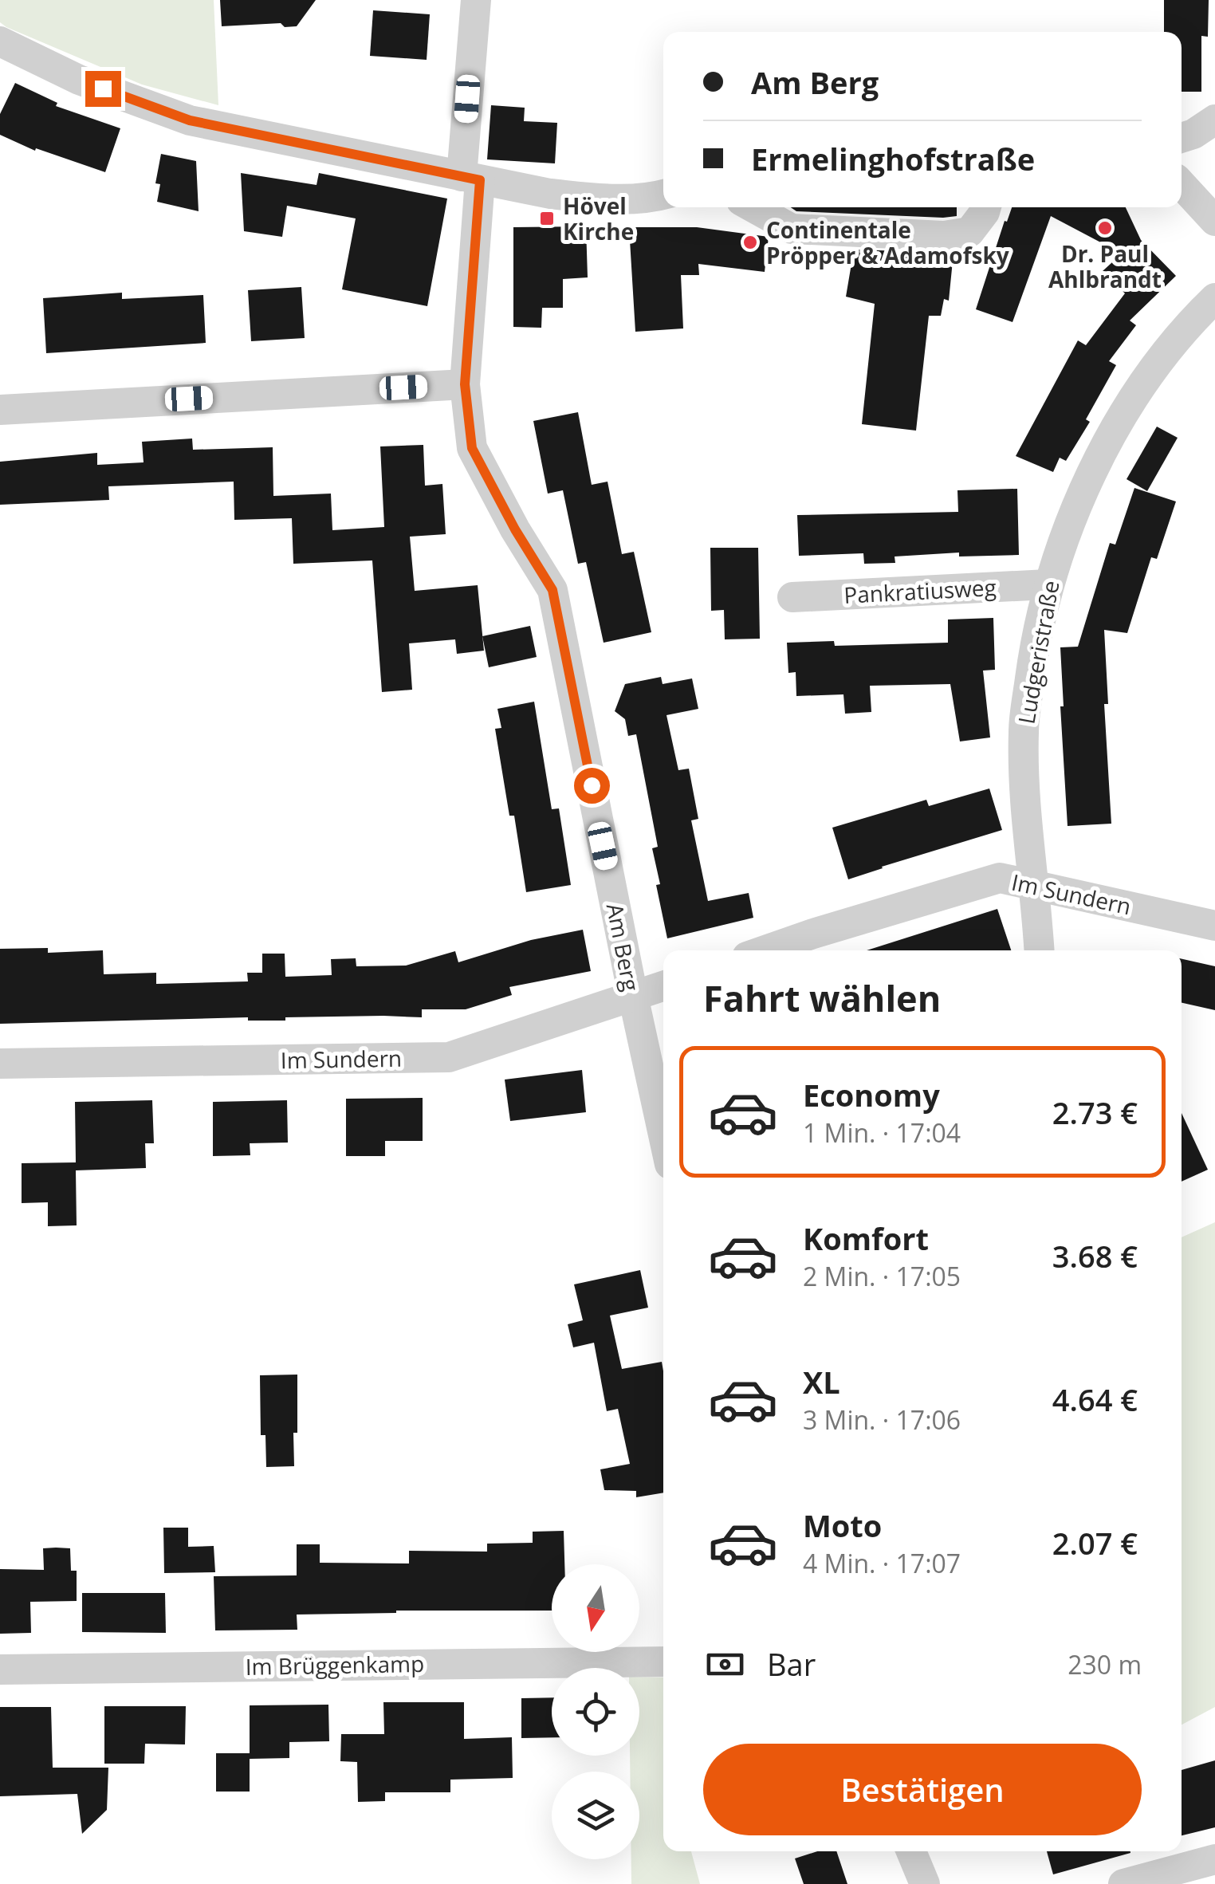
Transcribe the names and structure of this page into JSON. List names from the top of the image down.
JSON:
{
  "streets": {
    "street": [
      "Pankratiusweg",
      "Ludgeristraße",
      "Im Sundern",
      "Am Berg",
      "Im Brüggenkamp"
    ]
  },
  "crossings": [
    ["Pankratiusweg", "Ludgeristraße"],
    ["Ludgeristraße", "Im Sundern"],
    ["Im Sundern", "Am Berg"]
  ],
  "places": {
    "transit": ["Hövel Kirche"],
    "other": ["Dr. Paul Ahlbrandt", "Continentale Pröpper & Adamofsky"]
  },
  "north": "bottom",
  "page": {
    "banner": ["Am Berg", "Ermelinghofstraße"],
    "heading": "Fahrt wählen",
    "list": [
      {
        "name": "Economy",
        "note": "1 Min. · 17:04",
        "value": "2.73 €"
      },
      {
        "name": "Komfort",
        "note": "2 Min. · 17:05",
        "value": "3.68 €"
      },
      {
        "name": "XL",
        "note": "3 Min. · 17:06",
        "value": "4.64 €"
      },
      {
        "name": "Moto",
        "note": "4 Min. · 17:07",
        "value": "2.07 €"
      }
    ],
    "pay": ["Bar", "230 m"],
    "buttons": "Bestätigen"
  }
}
